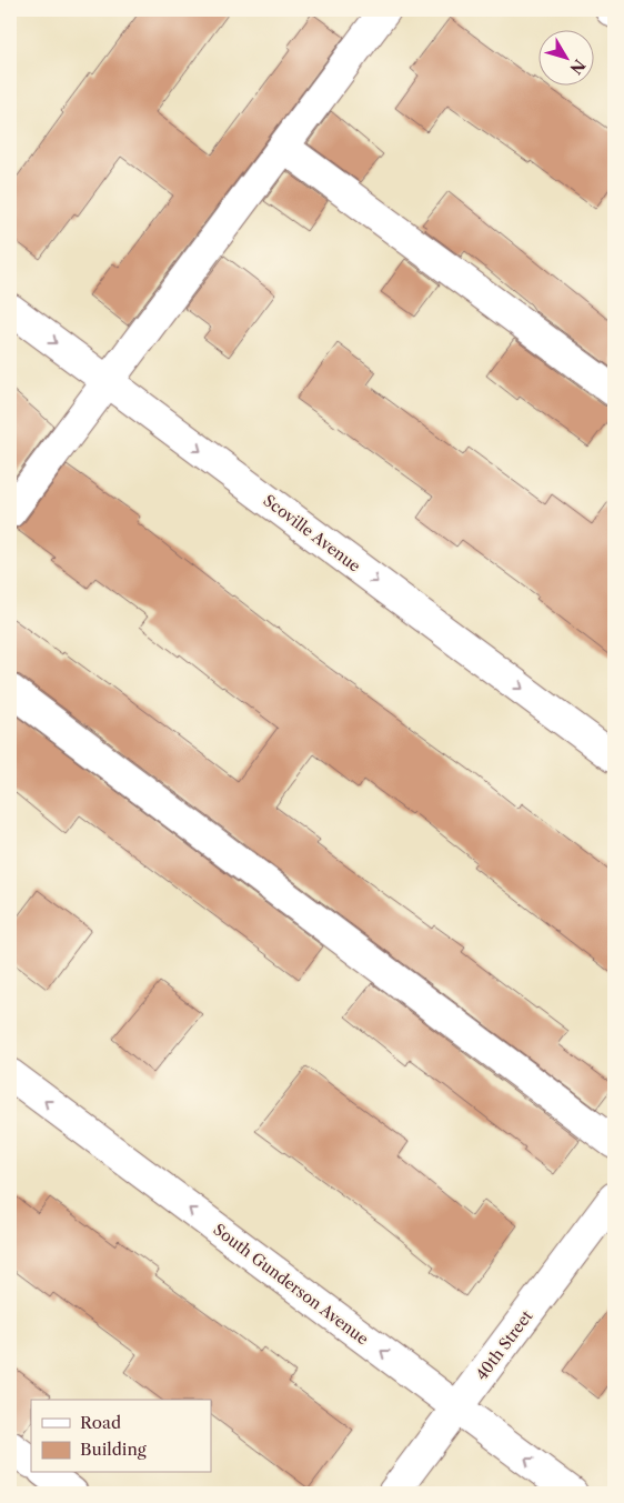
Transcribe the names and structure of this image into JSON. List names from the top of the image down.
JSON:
{
  "streets": {
    "street": ["Scoville Avenue", "South Gunderson Avenue", "40th Street"]
  },
  "crossings": [
    ["South Gunderson Avenue", "40th Street"]
  ],
  "one_way": ["Scoville Avenue", "South Gunderson Avenue"],
  "legend": ["Road", "Building"],
  "north": "bottom right"
}
